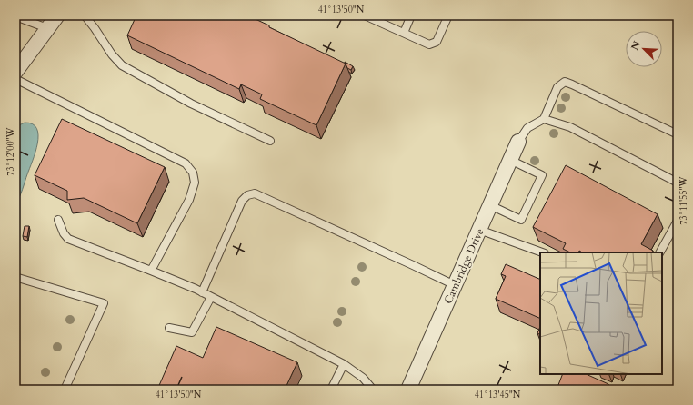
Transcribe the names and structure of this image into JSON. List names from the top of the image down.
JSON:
{
  "streets": {
    "street": ["Cambridge Drive"]
  },
  "north": "top left",
  "coordinates": [
    "41°13'50\"N",
    "73°12'00\"W",
    "73°11'55\"W",
    "41°13'45\"N"
  ]
}
